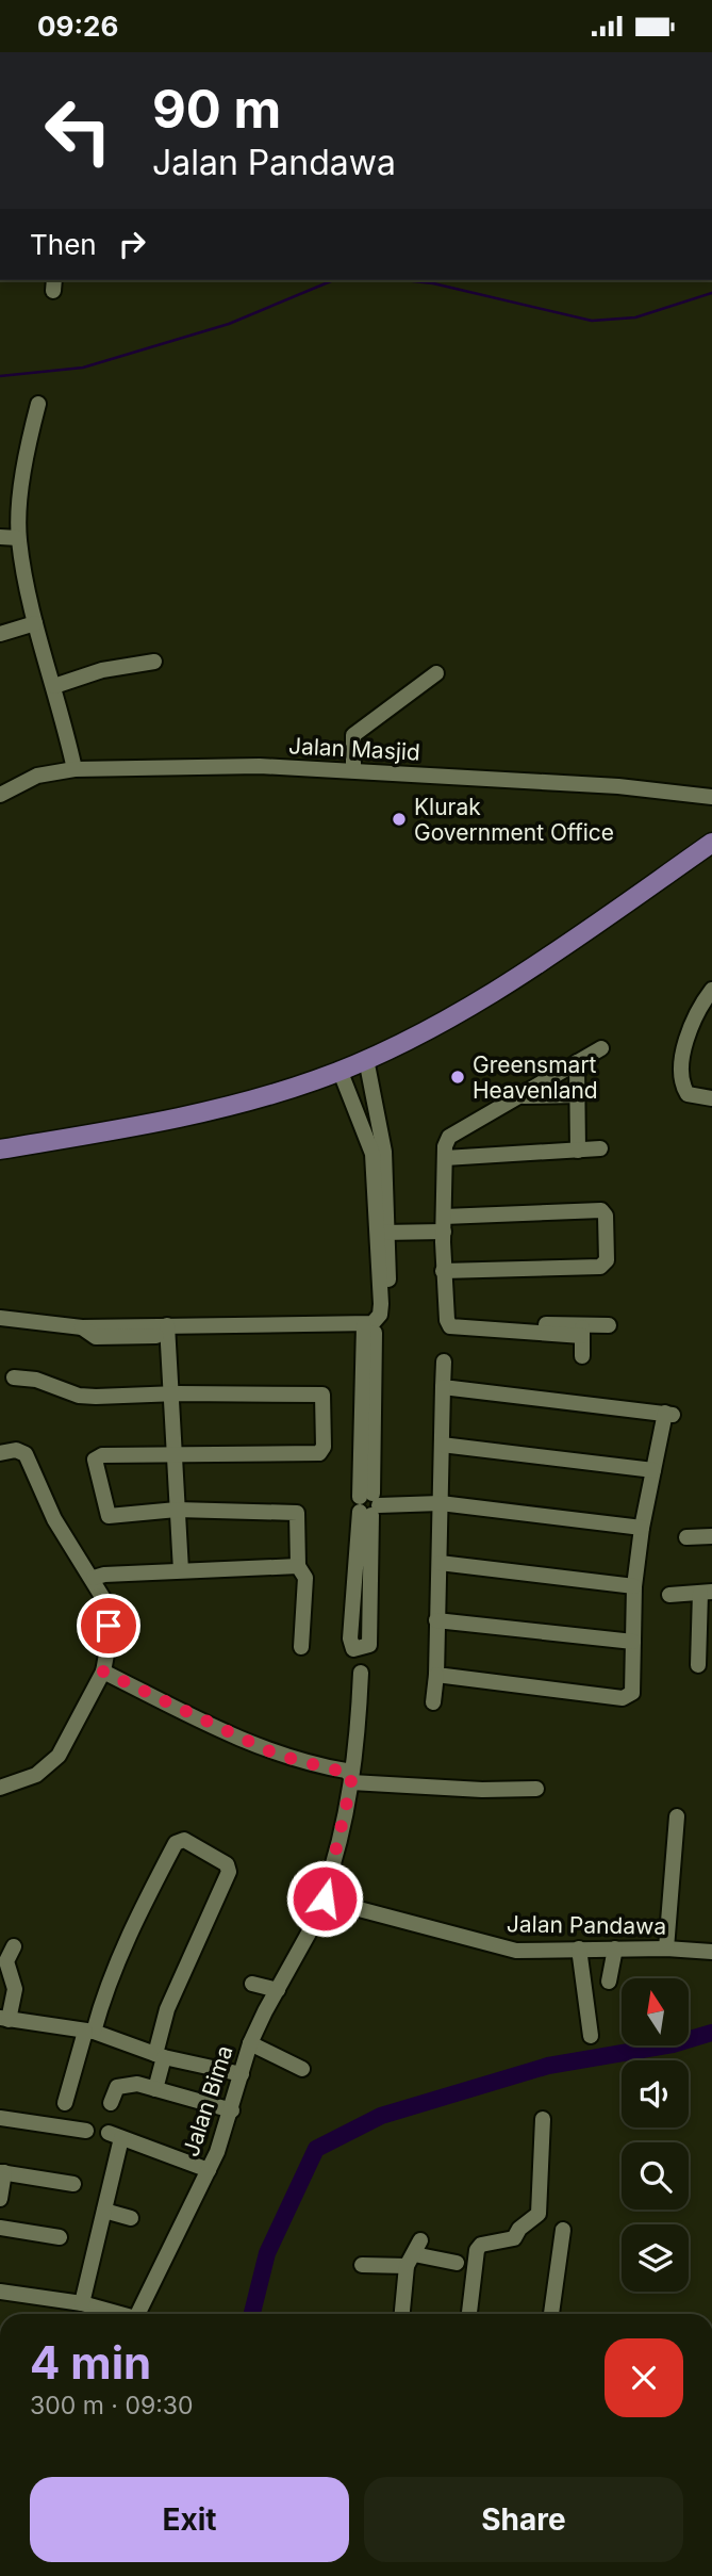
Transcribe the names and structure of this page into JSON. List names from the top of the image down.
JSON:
{
  "streets": {
    "street": ["Jalan Masjid", "Jalan Pandawa", "Jalan Bima"]
  },
  "crossings": [
    ["Jalan Pandawa", "Jalan Bima"]
  ],
  "places": ["Klurak Government Office", "Greensmart Heavenland"],
  "north": "top",
  "page": {
    "status": "09:26",
    "turn": ["90 m", "Jalan Pandawa"],
    "then": "Then",
    "heading": ["4 min", "300 m · 09:30"],
    "buttons": ["Exit", "Share"]
  }
}
